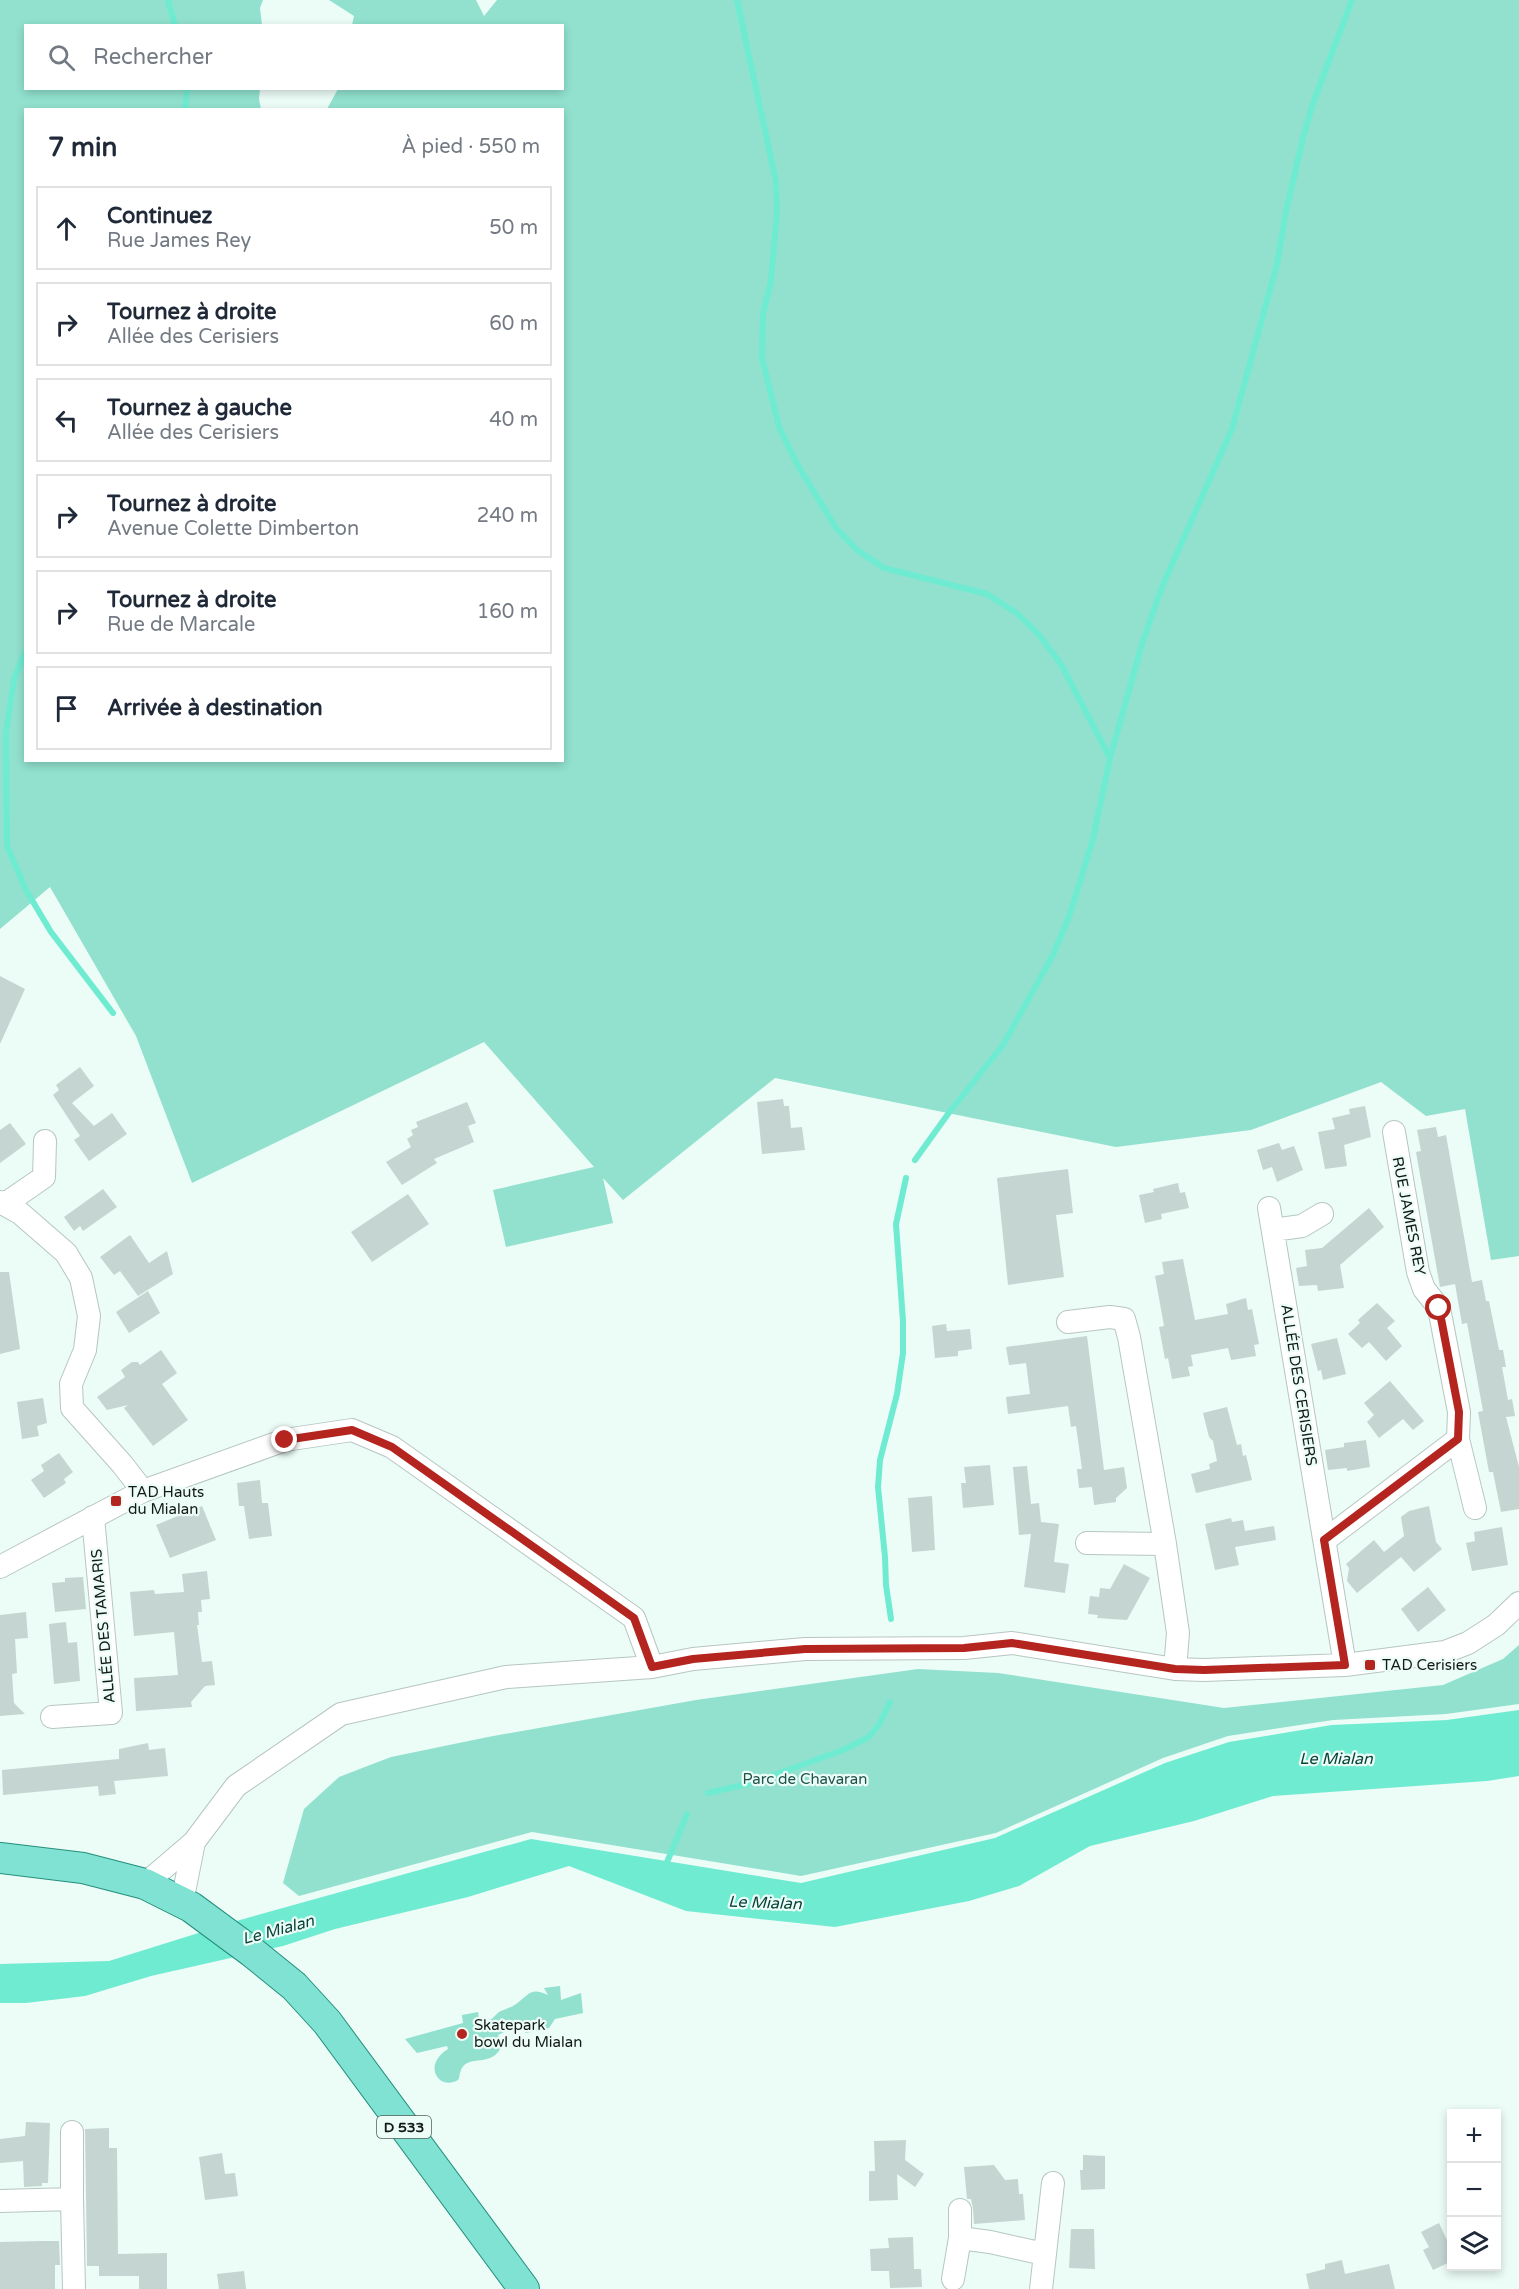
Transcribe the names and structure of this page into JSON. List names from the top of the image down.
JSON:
{
  "streets": {
    "main road": ["D 533"],
    "street": ["RUE JAMES REY", "ALLÉE DES CERISIERS", "ALLÉE DES TAMARIS"]
  },
  "water": ["Le Mialan"],
  "parks": ["Parc de Chavaran"],
  "places": {
    "transit": ["TAD Hauts du Mialan", "TAD Cerisiers"],
    "other": ["Skatepark bowl du Mialan"]
  },
  "page": {
    "search": "Rechercher",
    "heading": ["7 min", "À pied · 550 m"],
    "list": [
      ["Continuez", "Rue James Rey", "50 m"],
      ["Tournez à droite", "Allée des Cerisiers", "60 m"],
      ["Tournez à gauche", "Allée des Cerisiers", "40 m"],
      ["Tournez à droite", "Avenue Colette Dimberton", "240 m"],
      ["Tournez à droite", "Rue de Marcale", "160 m"],
      "Arrivée à destination"
    ],
    "map_buttons": ["+", "−"]
  }
}
